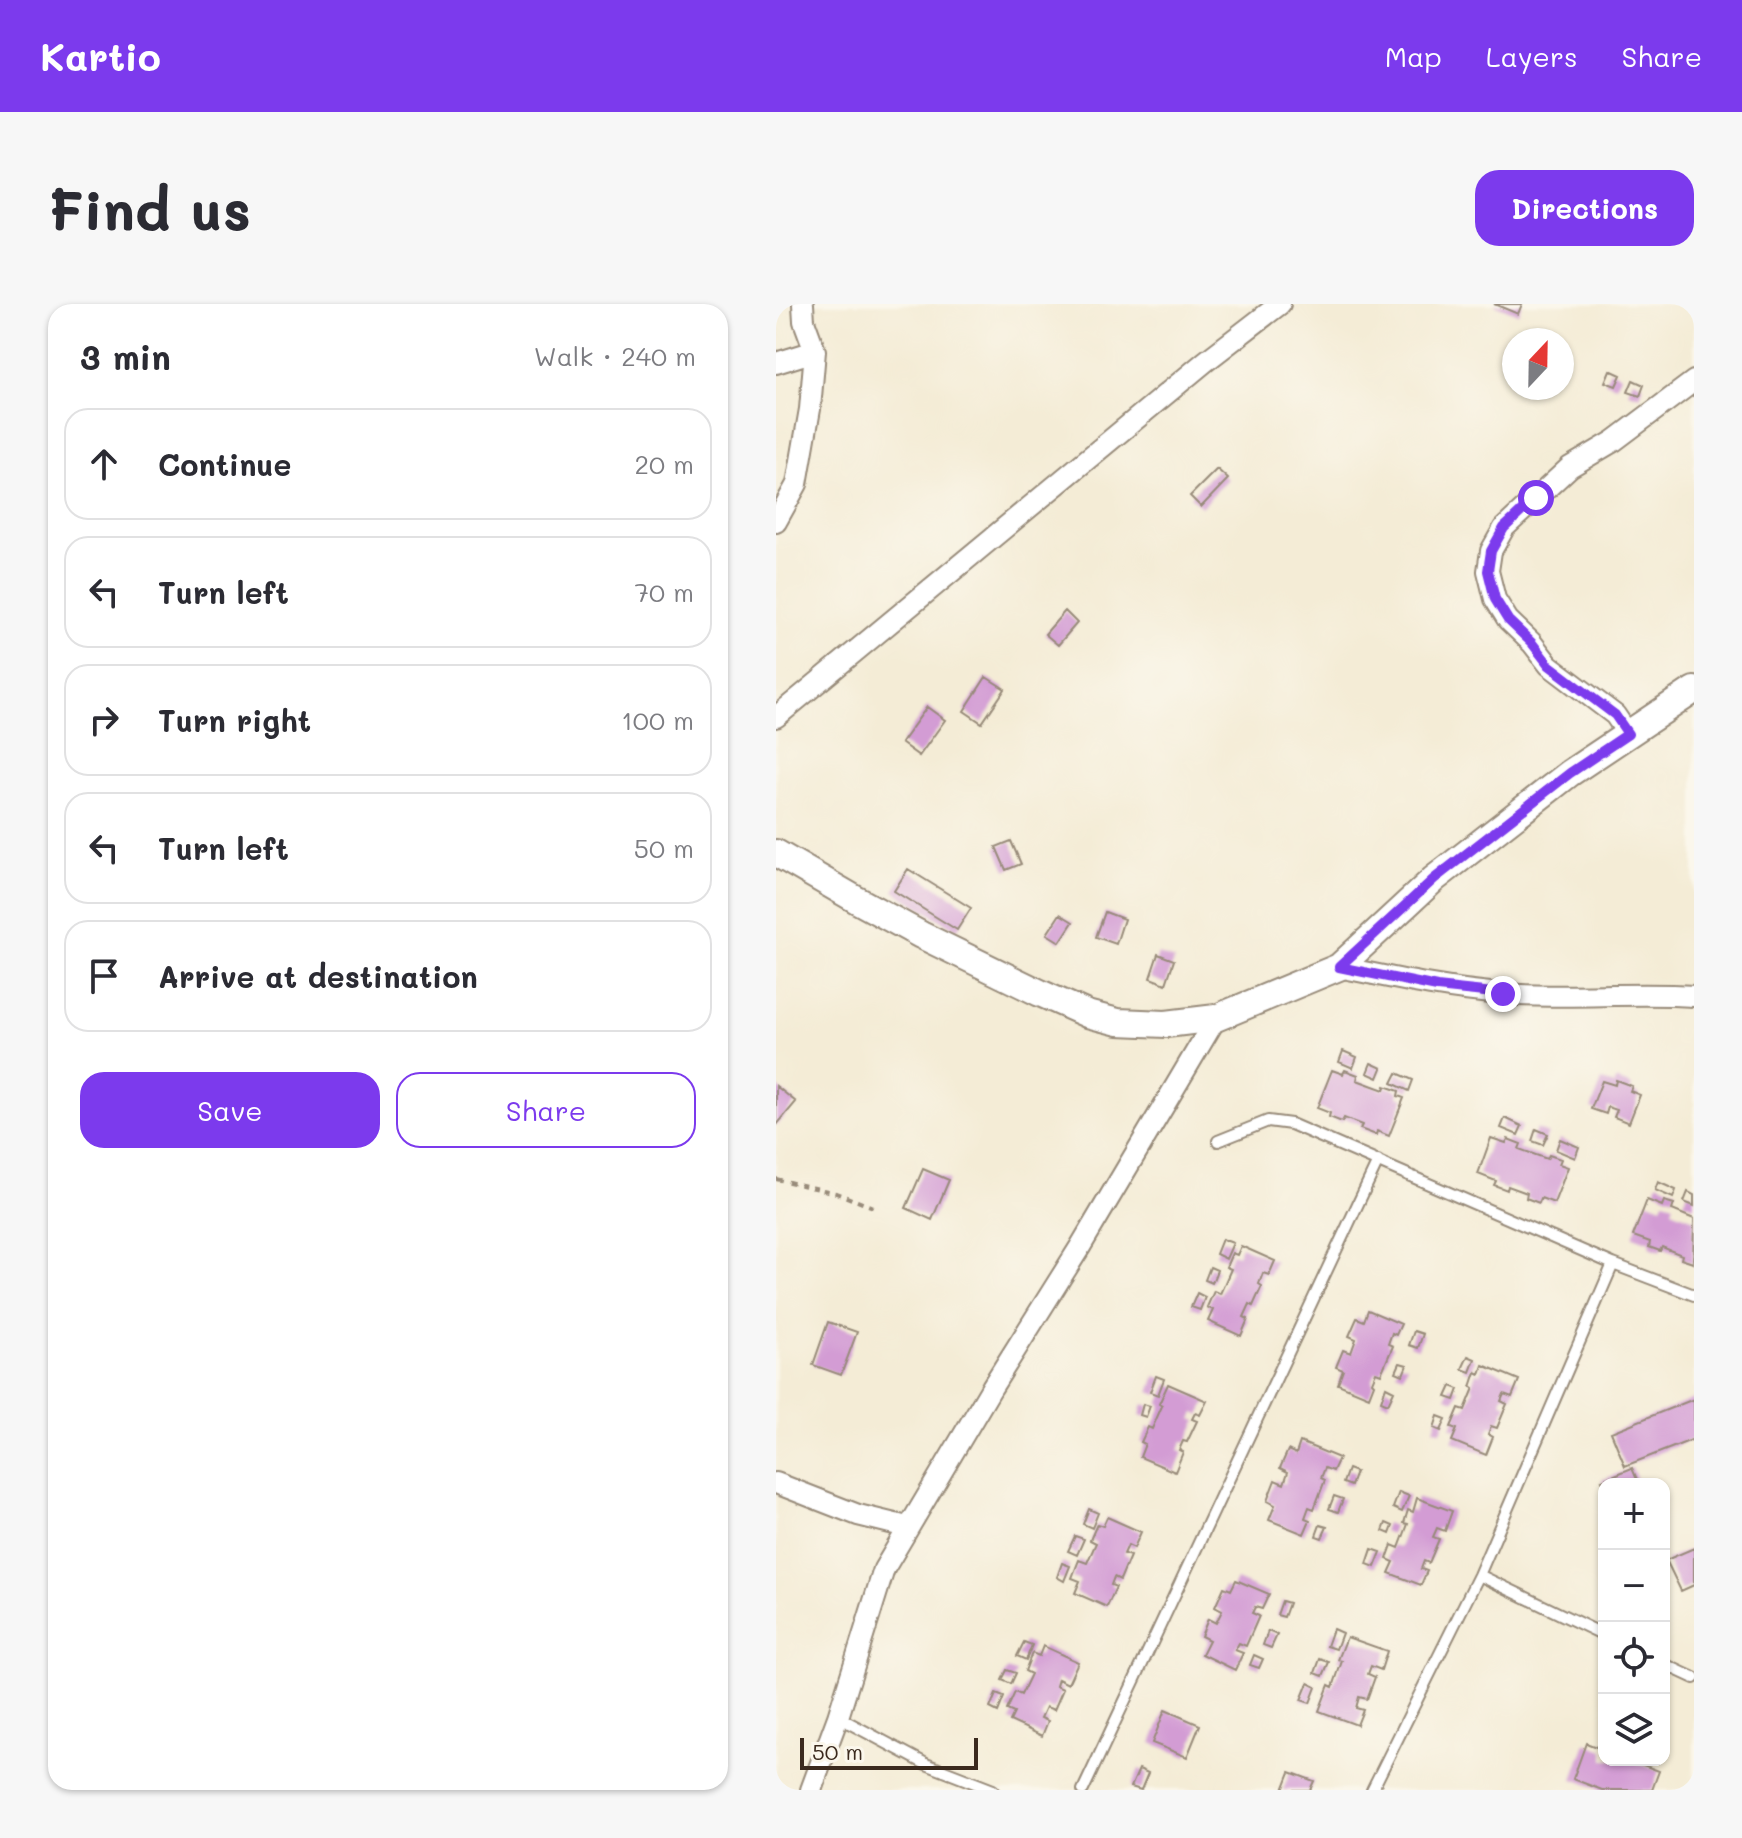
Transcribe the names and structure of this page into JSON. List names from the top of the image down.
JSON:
{
  "scale_bar": "50 m",
  "north": "top",
  "page": {
    "header": "Kartio",
    "nav": ["Map", "Layers", "Share"],
    "buttons": [
      "Directions",
      ["Save", "Share"]
    ],
    "title": "Find us",
    "heading": ["3 min", "Walk · 240 m"],
    "list": [
      ["Continue", "20 m"],
      ["Turn left", "70 m"],
      ["Turn right", "100 m"],
      ["Turn left", "50 m"],
      "Arrive at destination"
    ],
    "map_buttons": ["+", "−"],
    "scale": "50 m"
  }
}
